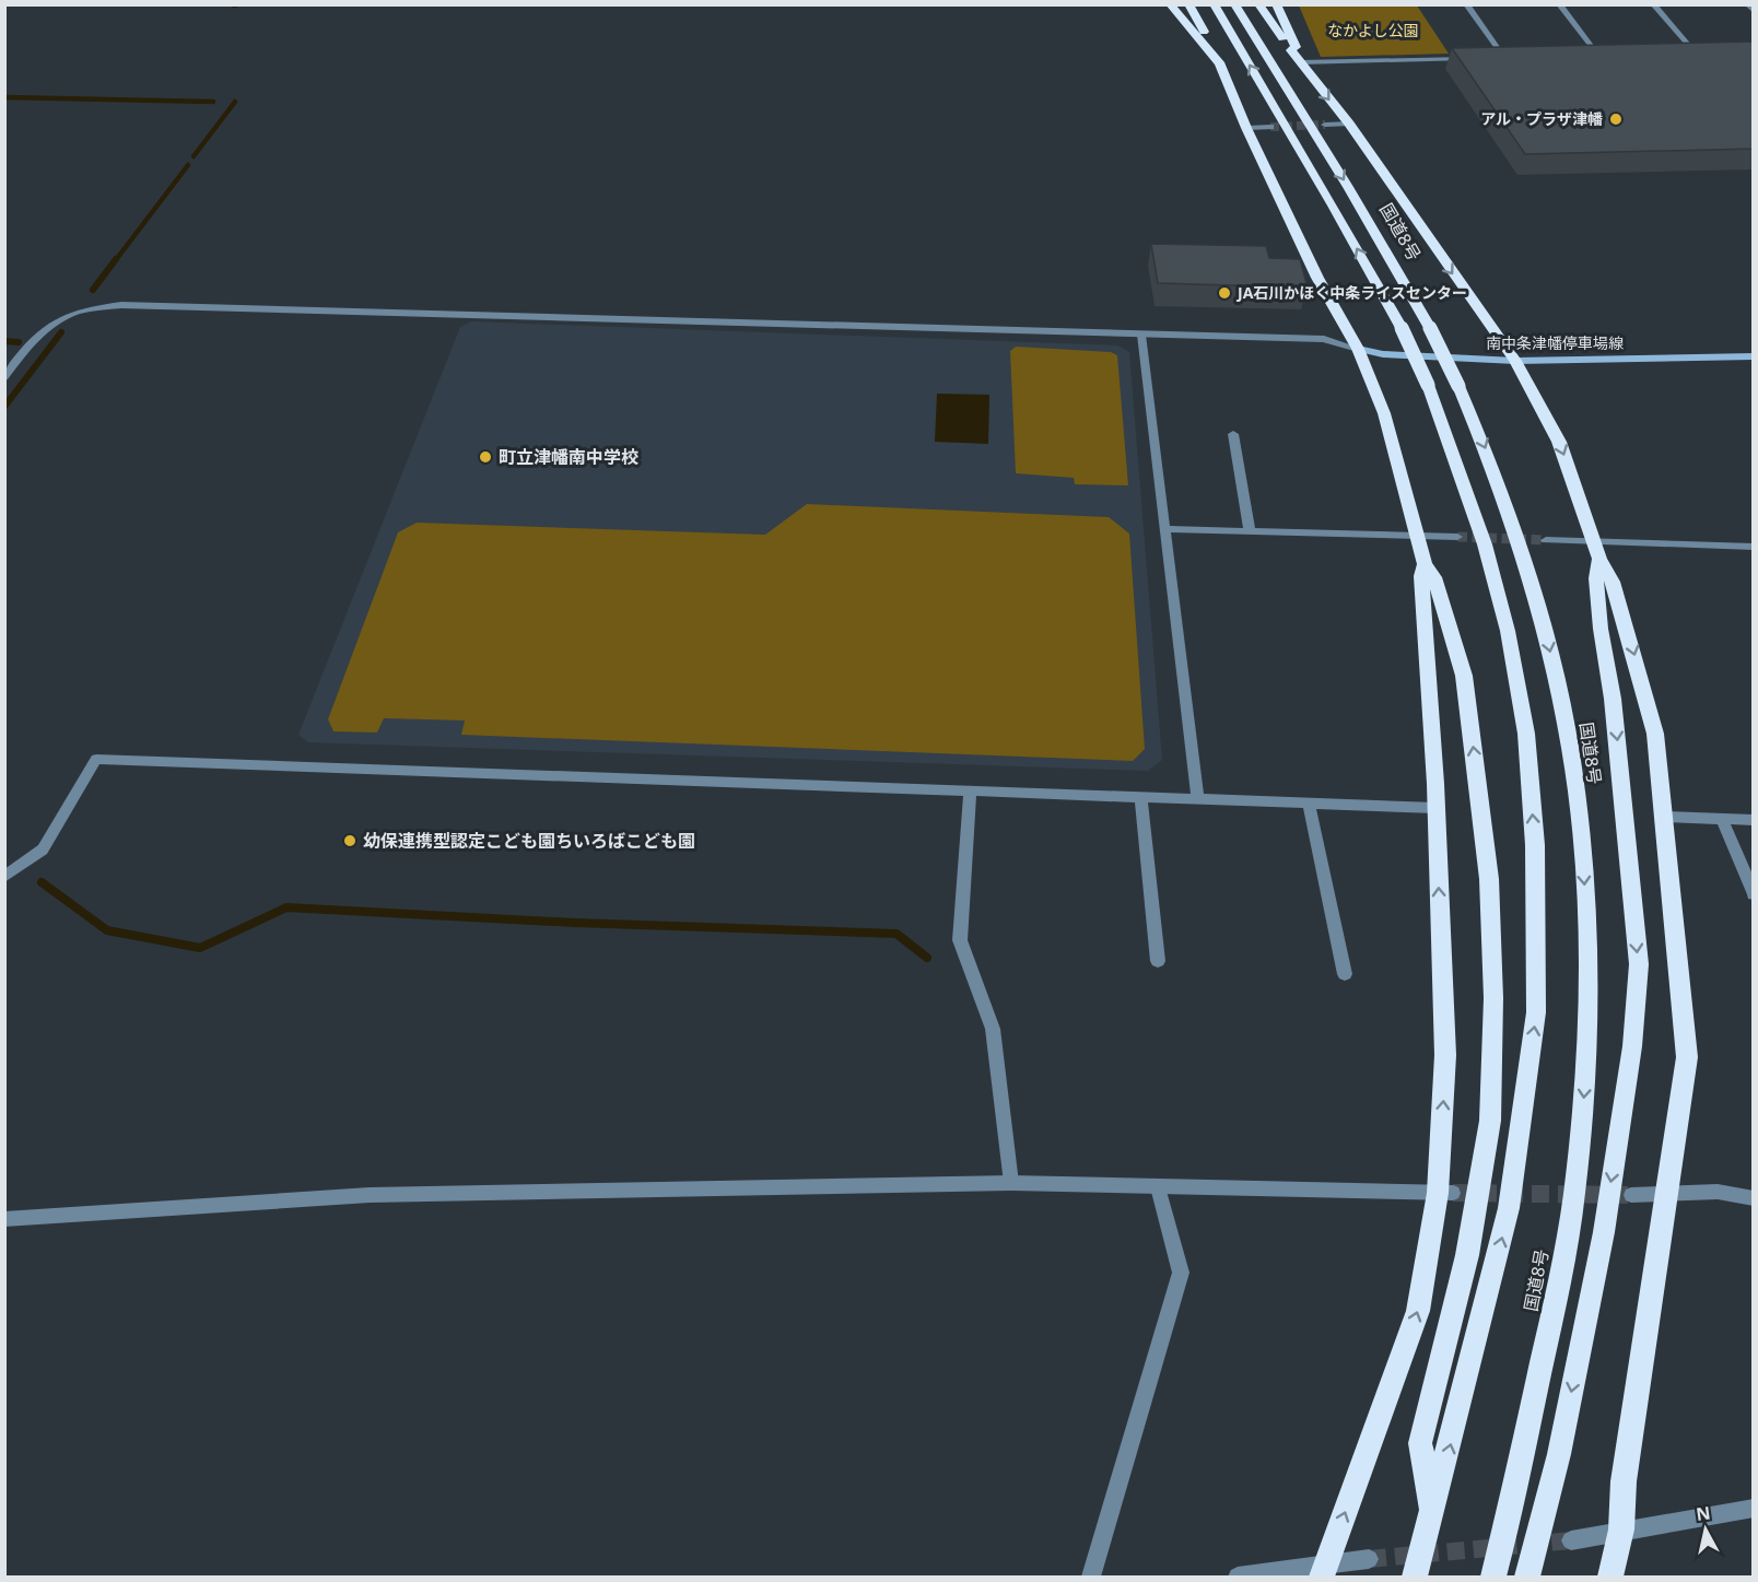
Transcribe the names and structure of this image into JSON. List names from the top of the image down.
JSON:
{
  "streets": {
    "highway": ["国道8号"],
    "main road": ["南中条津幡停車場線"]
  },
  "parks": ["なかよし公園"],
  "places": [
    "アル・プラザ津幡",
    "JA石川かほく中条ライスセンター",
    "町立津幡南中学校",
    "幼保連携型認定こども園ちいろばこども園"
  ],
  "north": "top"
}
